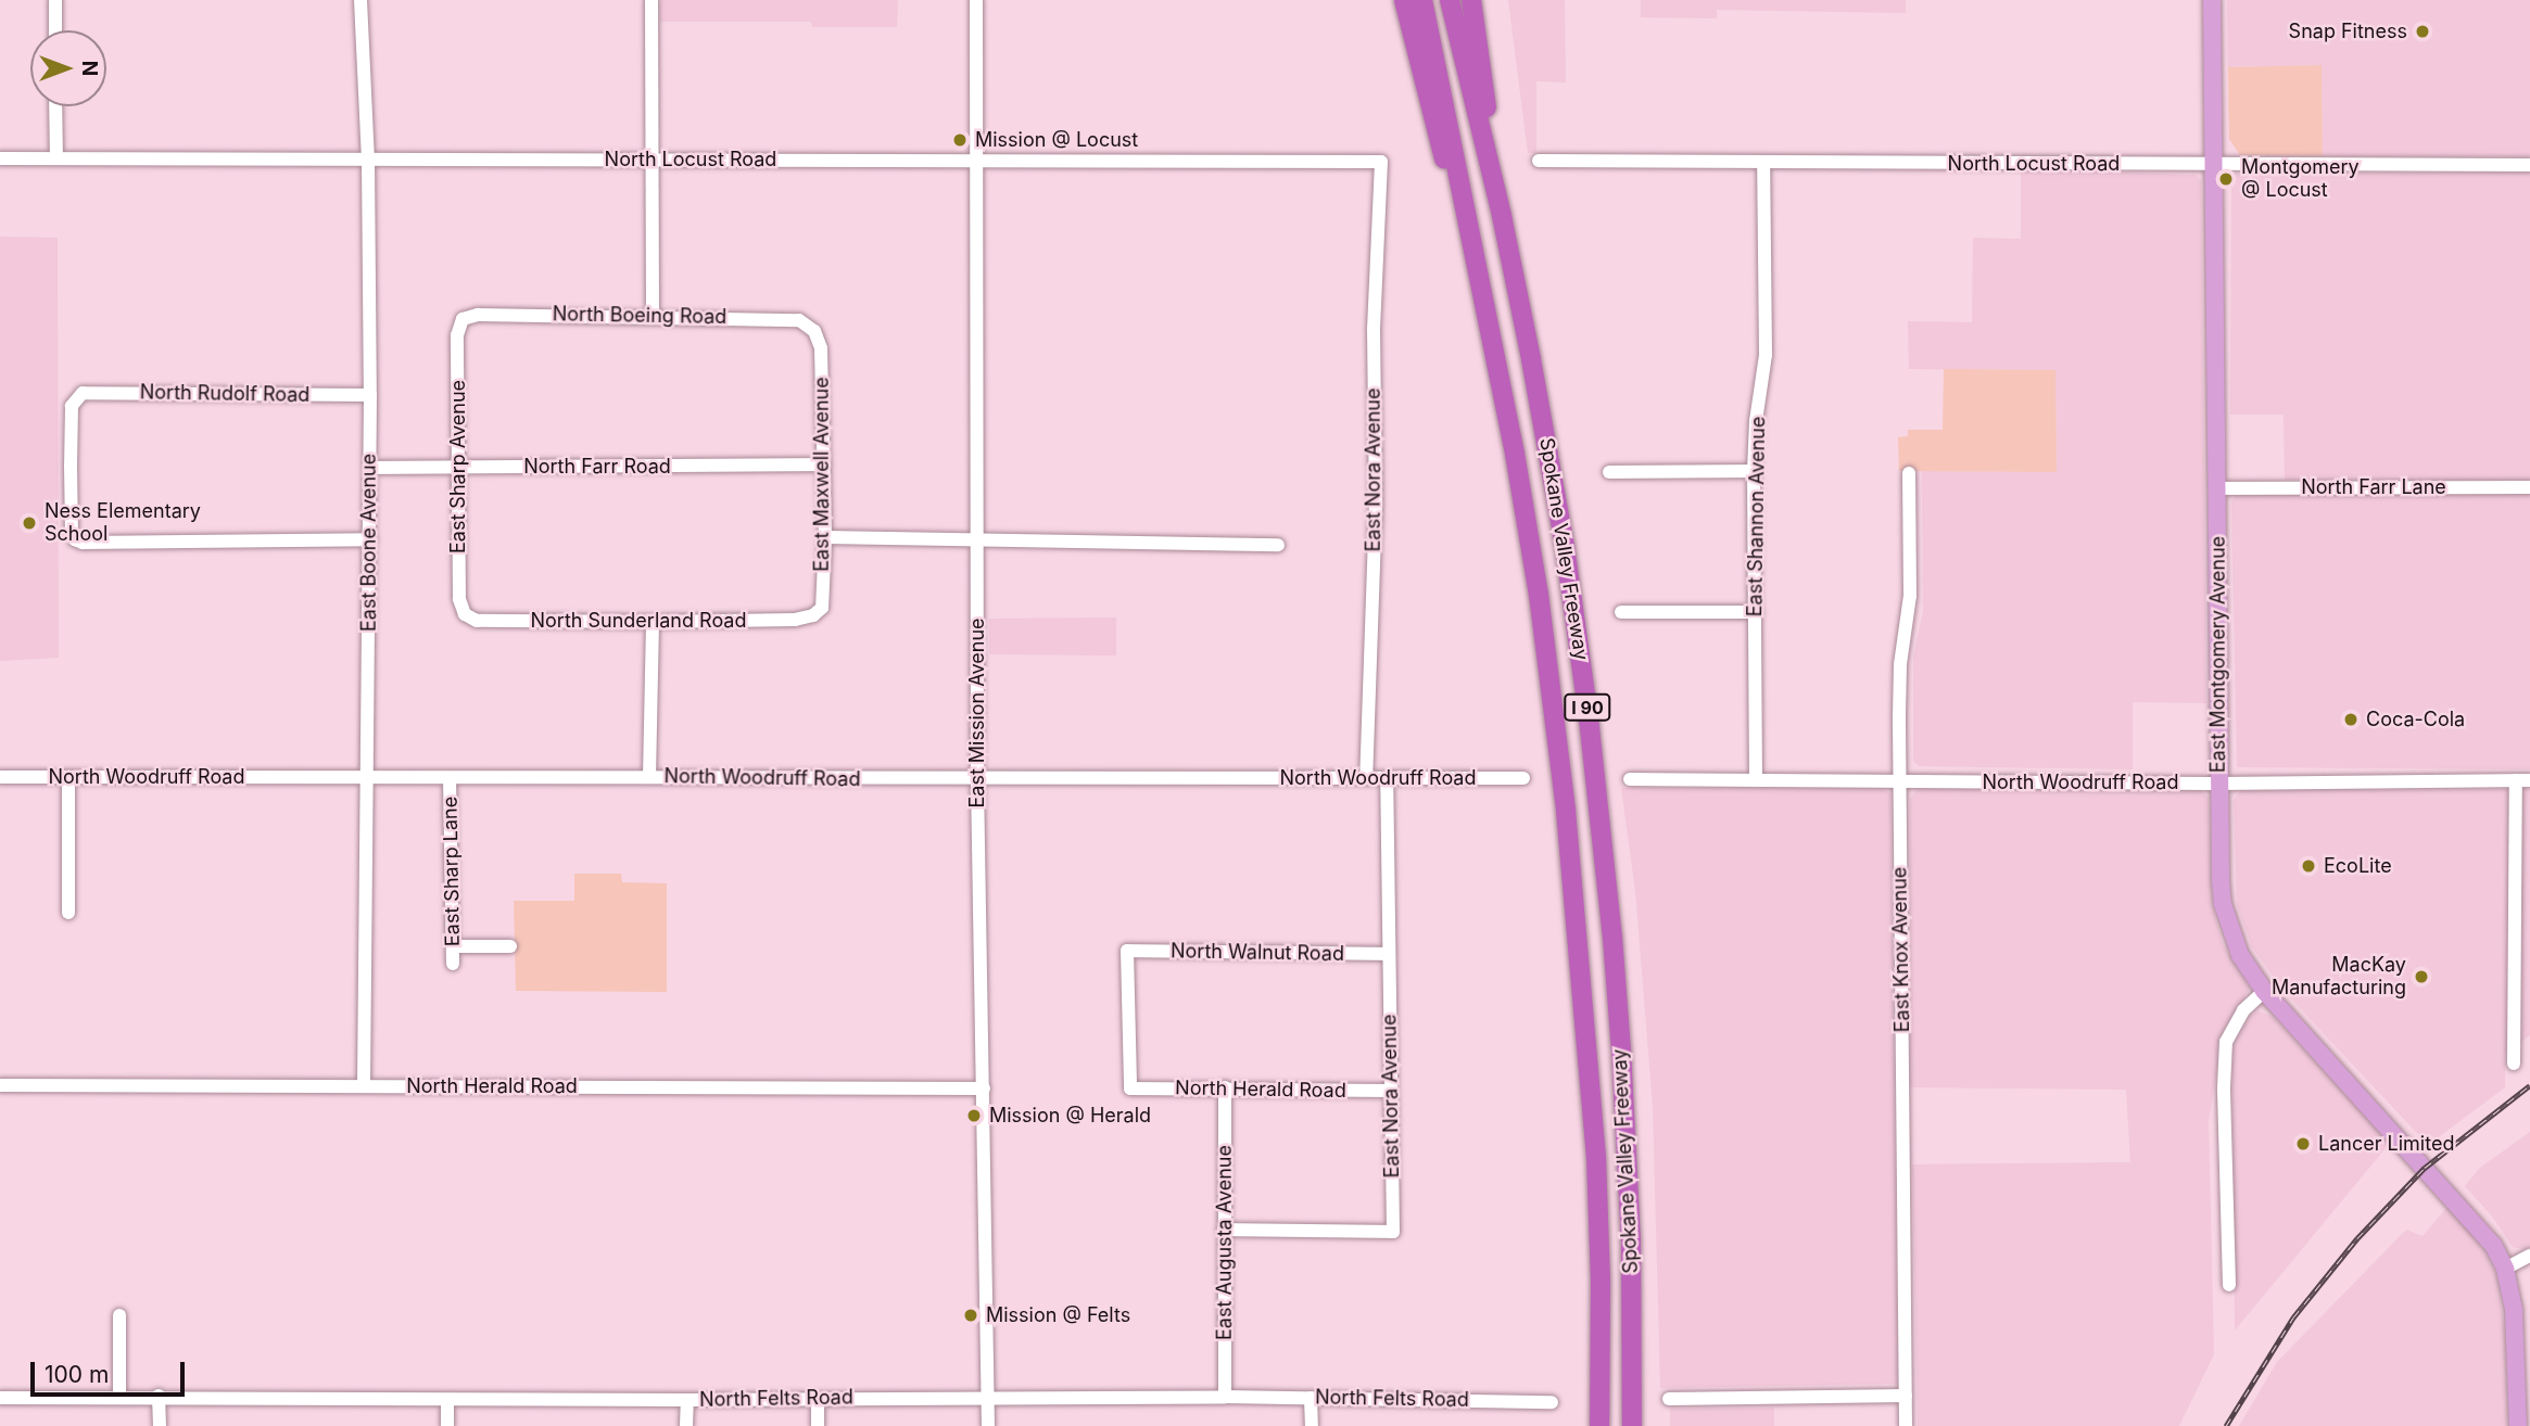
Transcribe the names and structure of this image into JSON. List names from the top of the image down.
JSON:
{
  "streets": {
    "highway": ["Spokane Valley Freeway", "I 90"],
    "main road": ["East Montgomery Avenue"],
    "street": [
      "North Locust Road",
      "North Boeing Road",
      "North Rudolf Road",
      "East Sharp Avenue",
      "North Farr Road",
      "East Nora Avenue",
      "East Maxwell Avenue",
      "North Farr Lane",
      "East Shannon Avenue",
      "East Boone Avenue",
      "North Sunderland Road",
      "East Mission Avenue",
      "North Woodruff Road",
      "East Sharp Lane",
      "East Knox Avenue",
      "North Walnut Road",
      "North Herald Road",
      "East Augusta Avenue",
      "North Felts Road"
    ]
  },
  "crossings": [
    ["North Locust Road", "East Nora Avenue"],
    ["North Locust Road", "East Shannon Avenue"],
    ["North Locust Road", "East Boone Avenue"],
    ["North Locust Road", "East Montgomery Avenue"],
    ["North Locust Road", "East Mission Avenue"],
    ["North Boeing Road", "East Sharp Avenue"],
    ["North Boeing Road", "East Maxwell Avenue"],
    ["North Rudolf Road", "East Boone Avenue"],
    ["East Sharp Avenue", "North Farr Road"],
    ["East Sharp Avenue", "North Sunderland Road"],
    ["North Farr Road", "East Maxwell Avenue"],
    ["North Farr Road", "East Boone Avenue"],
    ["East Nora Avenue", "North Woodruff Road"],
    ["East Nora Avenue", "North Walnut Road"],
    ["East Nora Avenue", "North Herald Road"],
    ["East Nora Avenue", "East Augusta Avenue"],
    ["East Maxwell Avenue", "North Sunderland Road"],
    ["North Farr Lane", "East Montgomery Avenue"],
    ["East Shannon Avenue", "North Woodruff Road"],
    ["East Boone Avenue", "North Woodruff Road"],
    ["East Boone Avenue", "North Herald Road"],
    ["East Montgomery Avenue", "North Woodruff Road"],
    ["East Mission Avenue", "North Woodruff Road"],
    ["East Mission Avenue", "North Herald Road"],
    ["East Mission Avenue", "North Felts Road"],
    ["North Woodruff Road", "East Sharp Lane"],
    ["North Woodruff Road", "East Knox Avenue"],
    ["North Walnut Road", "North Herald Road"],
    ["North Herald Road", "East Augusta Avenue"],
    ["East Augusta Avenue", "North Felts Road"]
  ],
  "places": [
    "Snap Fitness",
    "Mission @ Locust",
    "Montgomery @ Locust",
    "Ness Elementary School",
    "Coca-Cola",
    "EcoLite",
    "MacKay Manufacturing",
    "Mission @ Herald",
    "Lancer Limited",
    "Mission @ Felts"
  ],
  "scale_bar": "100 m",
  "north": "right"
}
